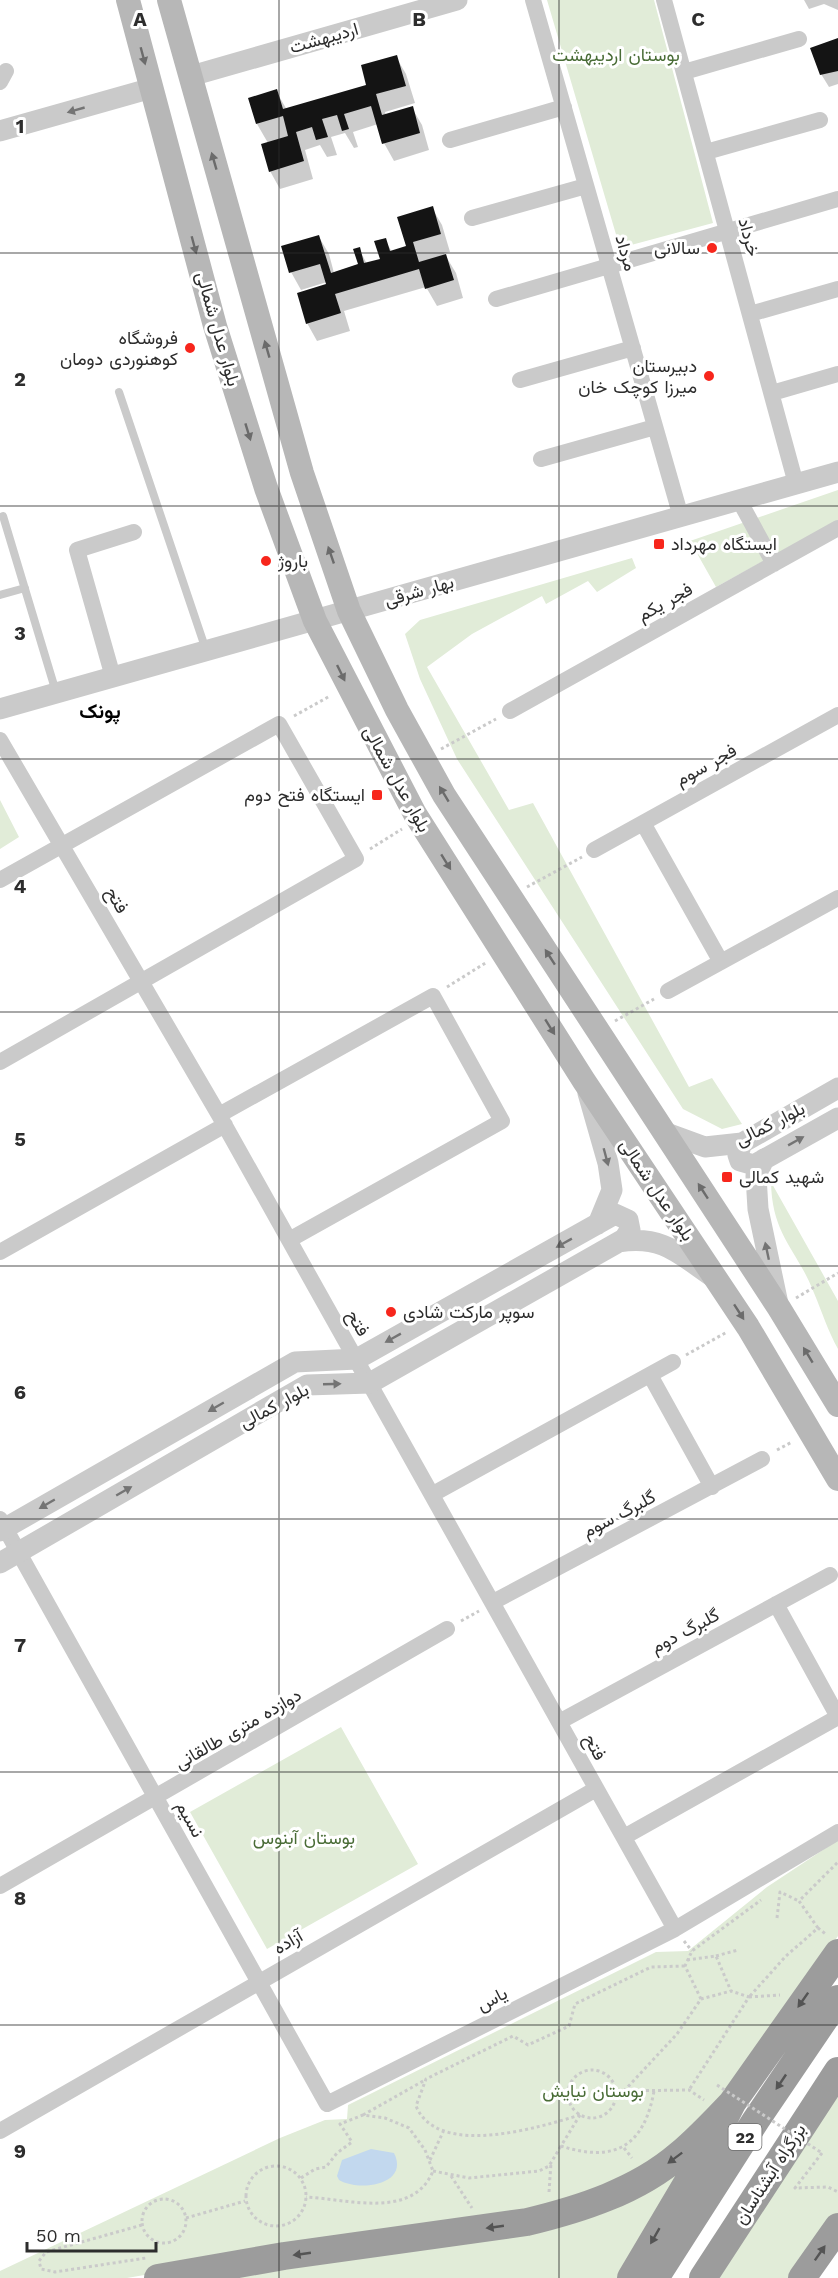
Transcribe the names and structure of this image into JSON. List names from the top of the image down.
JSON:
{
  "streets": {
    "highway": ["22", "بزرگراه آبشناسان"],
    "main road": ["بلوار عدل شمالی"],
    "street": [
      "اردیبهشت",
      "خرداد",
      "مرداد",
      "بهار شرقی",
      "فجر یکم",
      "فجر سوم",
      "فتح",
      "بلوار کمالی",
      "گلبرگ سوم",
      "گلبرگ دوم",
      "دوازده متری طالقانی",
      "نسیم",
      "آزاده",
      "یاس"
    ]
  },
  "crossings": [
    ["اردیبهشت", "بلوار عدل شمالی"],
    ["خرداد", "بهار شرقی"],
    ["مرداد", "بهار شرقی"],
    ["بلوار عدل شمالی", "بهار شرقی"],
    ["بلوار عدل شمالی", "بلوار کمالی"],
    ["فتح", "بلوار کمالی"],
    ["فتح", "گلبرگ سوم"],
    ["فتح", "گلبرگ دوم"],
    ["فتح", "آزاده"],
    ["فتح", "یاس"],
    ["بلوار کمالی", "نسیم"],
    ["دوازده متری طالقانی", "نسیم"],
    ["نسیم", "آزاده"],
    ["نسیم", "یاس"]
  ],
  "districts": ["پونک"],
  "parks": ["بوستان اردیبهشت", "بوستان آبنوس", "بوستان نیایش"],
  "places": {
    "other": [
      "سالانی",
      "فروشگاه کوهنوردی دومان",
      "دبیرستان میرزا کوچک خان",
      "باروژ",
      "سوپر مارکت شادی"
    ],
    "transit": ["ایستگاه مهرداد", "ایستگاه فتح دوم", "شهید کمالی"]
  },
  "scale_bar": "50 m",
  "grid": {
    "columns": ["A", "B", "C"],
    "rows": [
      "1",
      "2",
      "3",
      "4",
      "5",
      "6",
      "7",
      "8",
      "9"
    ]
  }
}
